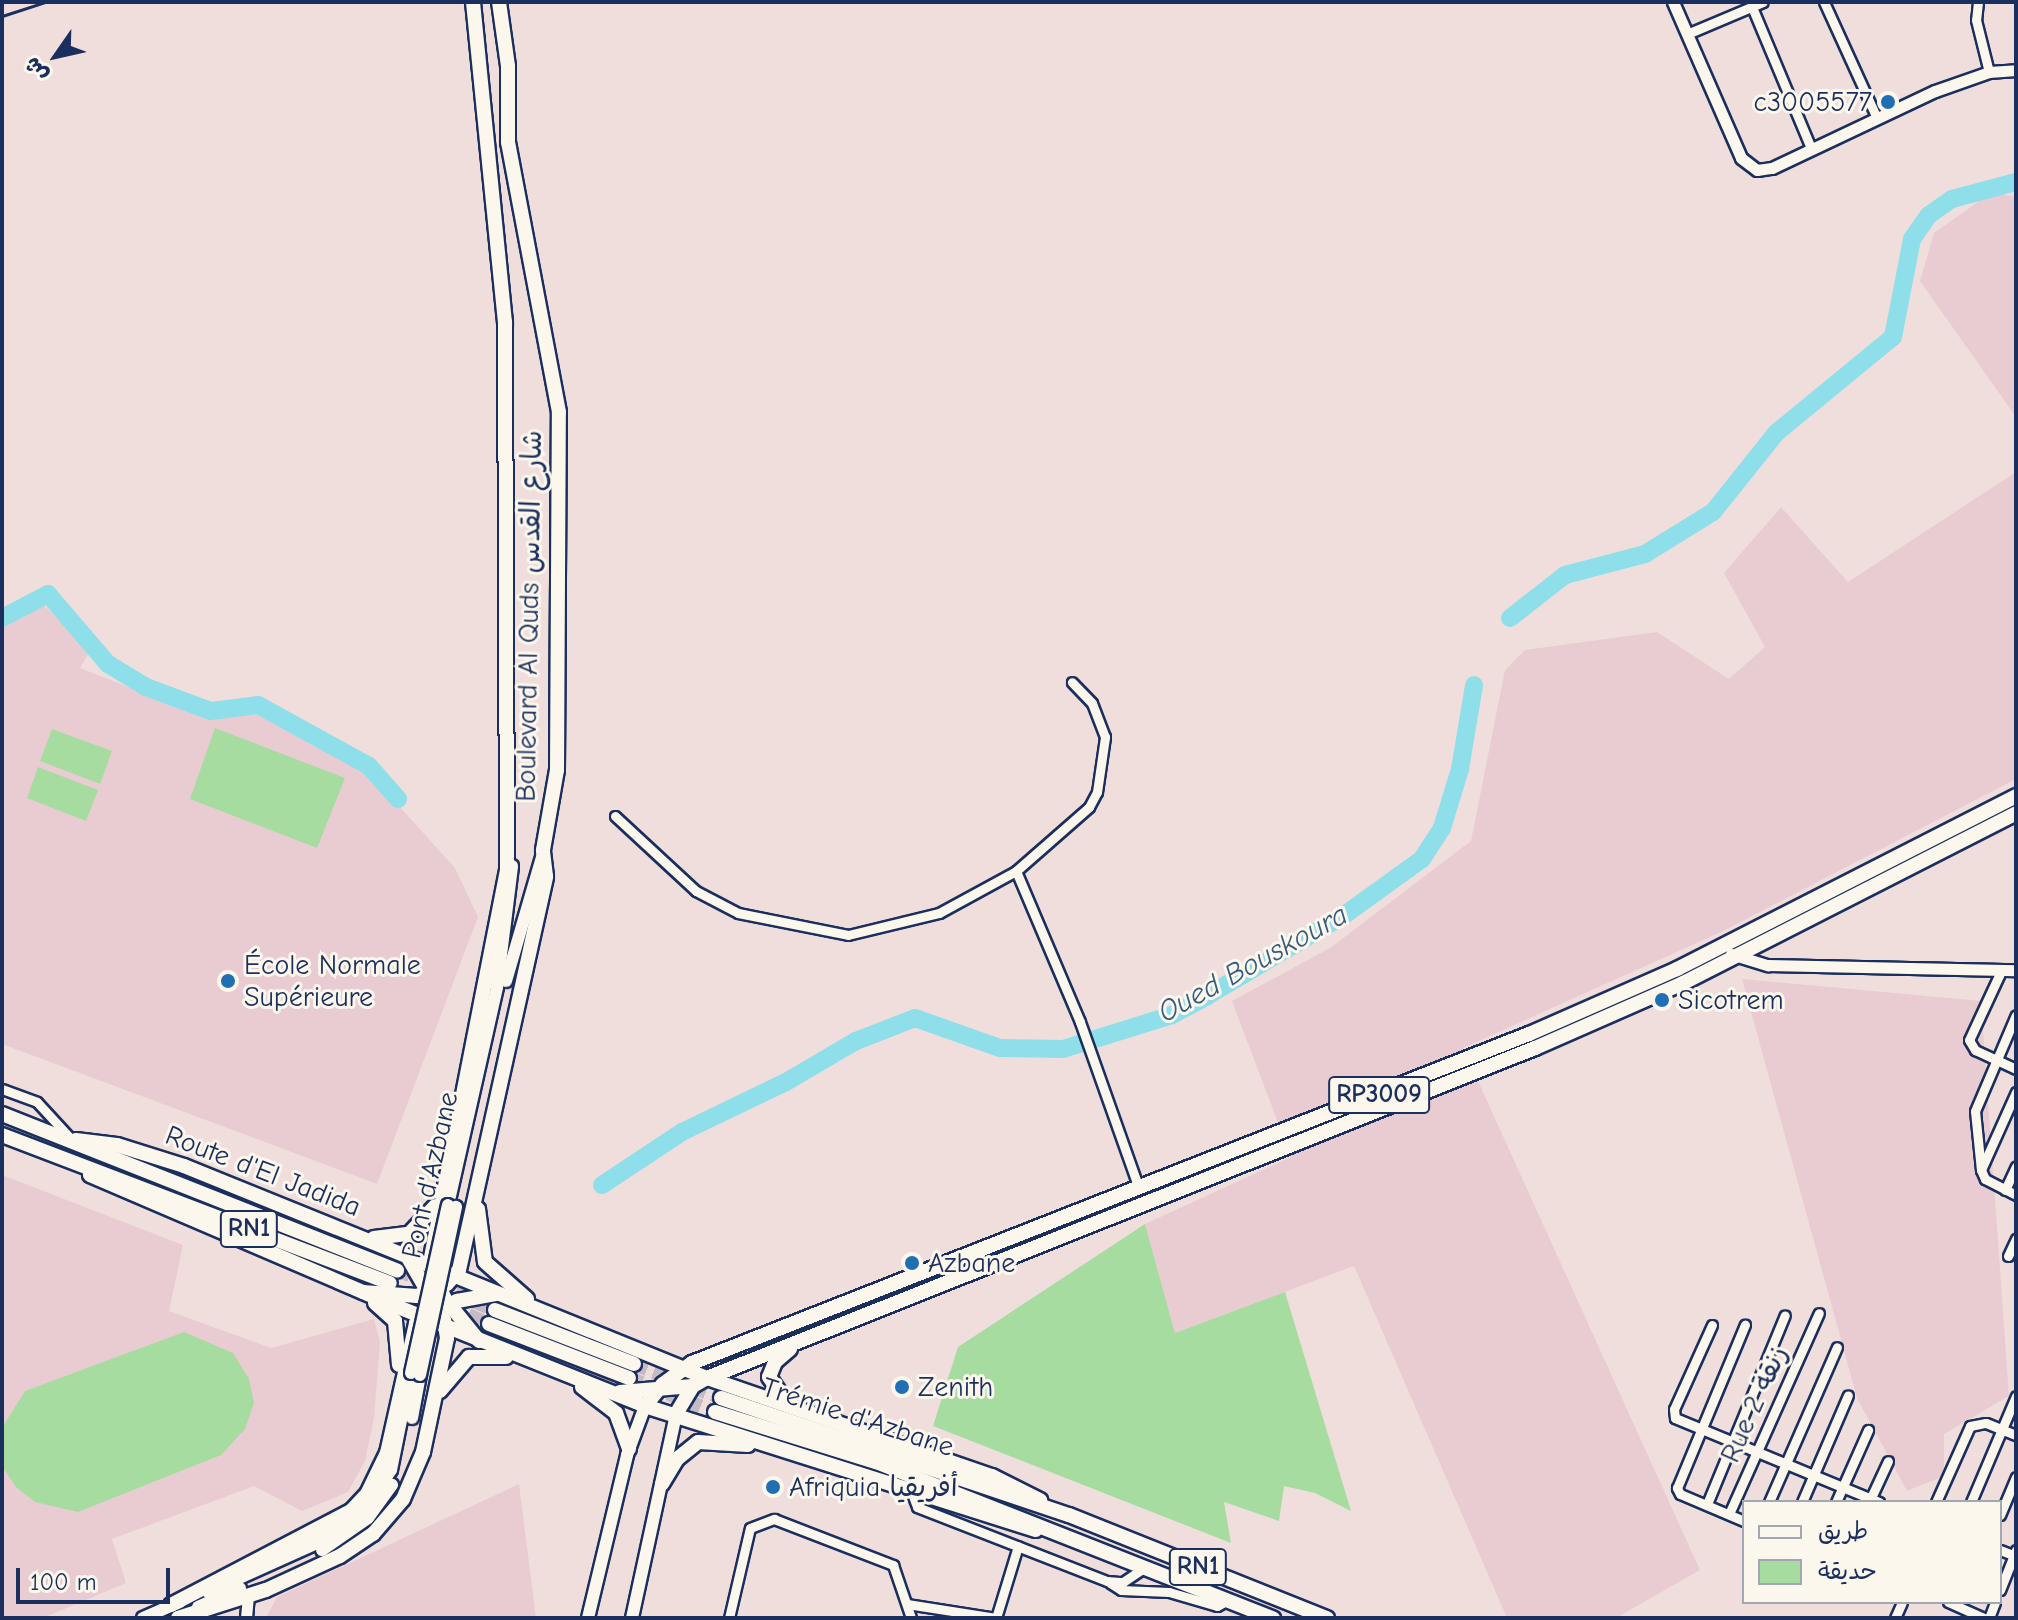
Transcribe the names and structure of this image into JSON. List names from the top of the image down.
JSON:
{
  "streets": {
    "main road": [
      "Boulevard Al Quds شارع القدس",
      "RP3009",
      "Route d'El Jadida",
      "Pont d'Azbane",
      "RN1",
      "Trémie d'Azbane"
    ],
    "street": ["Rue 2 زنقة"]
  },
  "crossings": [
    ["Boulevard Al Quds شارع القدس", "Route d'El Jadida"],
    ["Boulevard Al Quds شارع القدس", "Pont d'Azbane"],
    ["RP3009", "Route d'El Jadida"],
    ["Route d'El Jadida", "RN1"],
    ["Route d'El Jadida", "Trémie d'Azbane"],
    ["RN1", "Trémie d'Azbane"]
  ],
  "water": ["Oued Bouskoura"],
  "places": [
    "c3005577",
    "École Normale Supérieure",
    "Sicotrem",
    "Azbane",
    "Zenith",
    "Afriquia أفريقيا"
  ],
  "legend": ["طريق", "حديقة"],
  "scale_bar": "100 m",
  "north": "bottom left"
}
